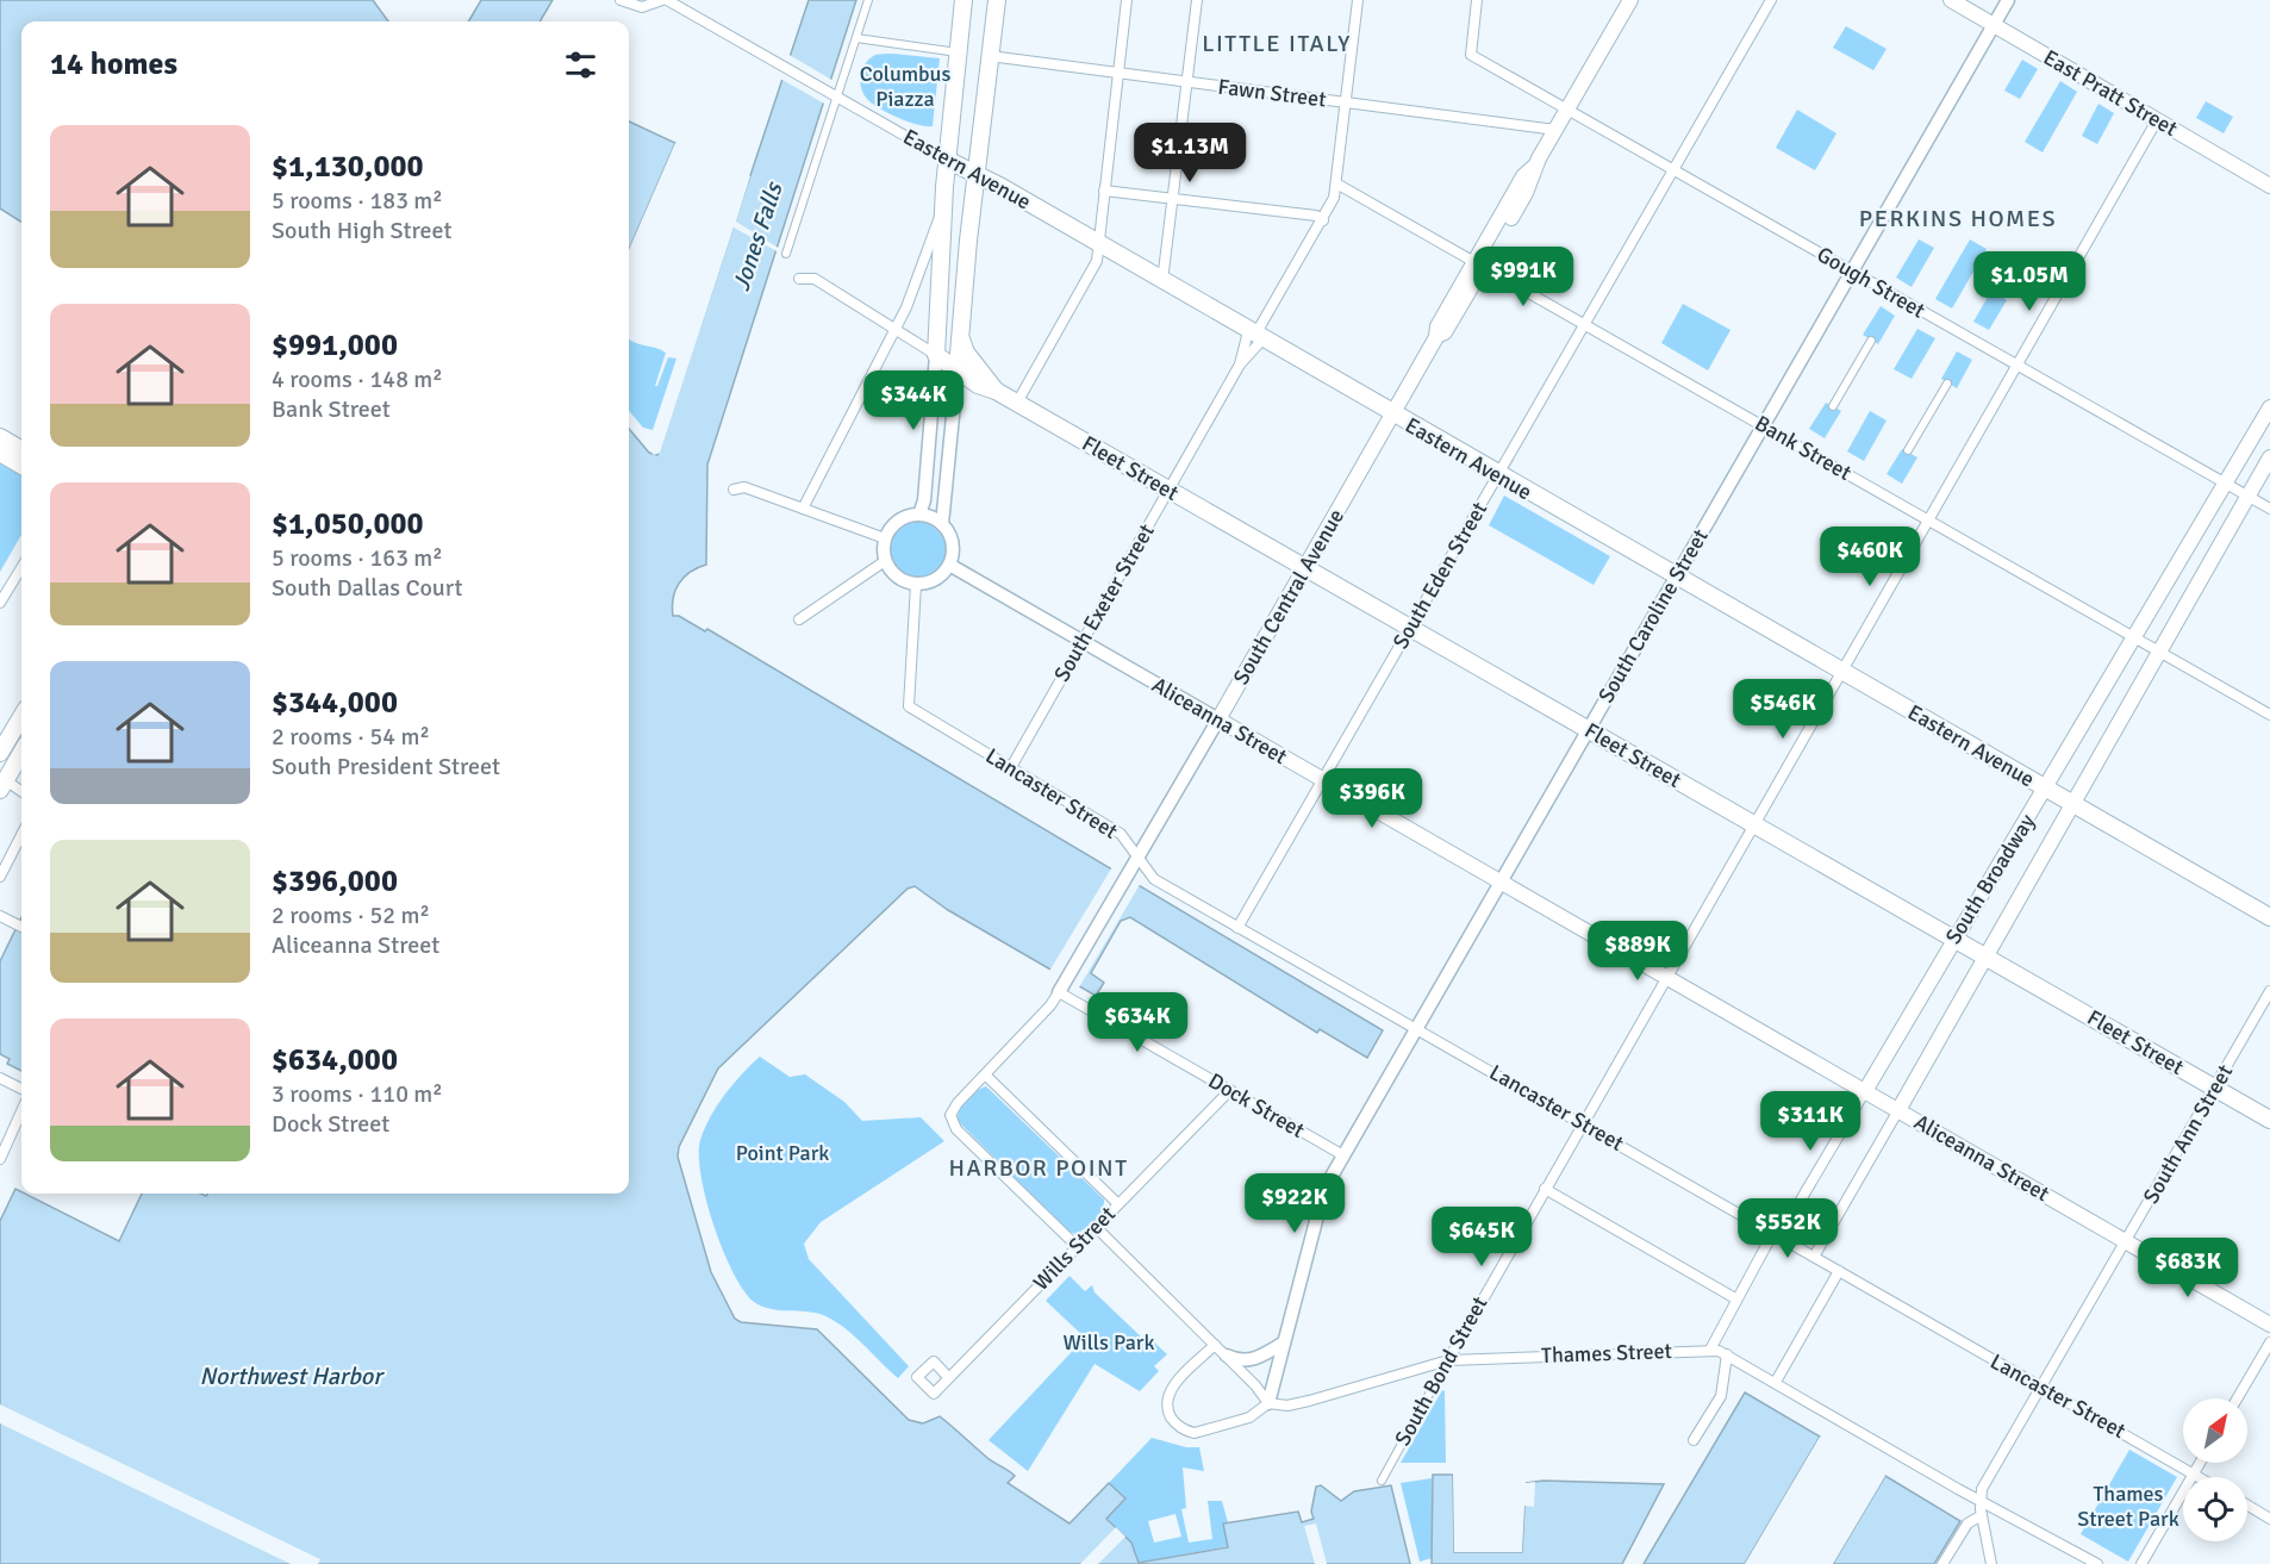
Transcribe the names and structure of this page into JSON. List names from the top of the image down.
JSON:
{
  "streets": {
    "main road": [
      "East Pratt Street",
      "Eastern Avenue",
      "Fleet Street",
      "South Central Avenue",
      "Aliceanna Street",
      "South Broadway"
    ],
    "street": [
      "Fawn Street",
      "Gough Street",
      "Bank Street",
      "South Eden Street",
      "South Exeter Street",
      "South Caroline Street",
      "Lancaster Street",
      "Dock Street",
      "South Ann Street",
      "Wills Street",
      "Thames Street",
      "South Bond Street"
    ]
  },
  "crossings": [
    ["Fawn Street", "South Central Avenue"],
    ["Fawn Street", "South Exeter Street"],
    ["East Pratt Street", "South Caroline Street"],
    ["East Pratt Street", "South Bond Street"],
    ["Eastern Avenue", "South Eden Street"],
    ["Eastern Avenue", "South Central Avenue"],
    ["Eastern Avenue", "South Exeter Street"],
    ["Eastern Avenue", "South Caroline Street"],
    ["Eastern Avenue", "South Broadway"],
    ["Eastern Avenue", "South Bond Street"],
    ["Gough Street", "South Eden Street"],
    ["Gough Street", "South Central Avenue"],
    ["Gough Street", "South Caroline Street"],
    ["Gough Street", "South Broadway"],
    ["Gough Street", "South Bond Street"],
    ["Bank Street", "South Eden Street"],
    ["Bank Street", "South Central Avenue"],
    ["Bank Street", "South Exeter Street"],
    ["Bank Street", "South Caroline Street"],
    ["Bank Street", "South Broadway"],
    ["Bank Street", "South Bond Street"],
    ["Fleet Street", "South Eden Street"],
    ["Fleet Street", "South Central Avenue"],
    ["Fleet Street", "South Exeter Street"],
    ["Fleet Street", "South Caroline Street"],
    ["Fleet Street", "South Broadway"],
    ["Fleet Street", "South Ann Street"],
    ["Fleet Street", "South Bond Street"],
    ["South Eden Street", "Aliceanna Street"],
    ["South Eden Street", "Lancaster Street"],
    ["South Central Avenue", "Aliceanna Street"],
    ["South Central Avenue", "Lancaster Street"],
    ["South Central Avenue", "Dock Street"],
    ["South Exeter Street", "Aliceanna Street"],
    ["South Exeter Street", "Lancaster Street"],
    ["South Caroline Street", "Aliceanna Street"],
    ["South Caroline Street", "Lancaster Street"],
    ["South Caroline Street", "Dock Street"],
    ["South Caroline Street", "Thames Street"],
    ["Aliceanna Street", "Lancaster Street"],
    ["Aliceanna Street", "South Broadway"],
    ["Aliceanna Street", "South Ann Street"],
    ["Aliceanna Street", "South Bond Street"],
    ["Lancaster Street", "South Broadway"],
    ["Lancaster Street", "South Ann Street"],
    ["Lancaster Street", "South Bond Street"],
    ["South Broadway", "Thames Street"],
    ["Dock Street", "Wills Street"],
    ["South Ann Street", "Thames Street"],
    ["Thames Street", "South Bond Street"]
  ],
  "districts": ["LITTLE ITALY", "PERKINS HOMES", "HARBOR POINT"],
  "water": ["Jones Falls", "Northwest Harbor"],
  "parks": [
    "Columbus Piazza",
    "Point Park",
    "Wills Park",
    "Thames Street Park"
  ],
  "north": "top right",
  "page": {
    "heading": "14 homes",
    "list": [
      {
        "name": "$1,130,000",
        "note": "5 rooms · 183 m² · South High Street"
      },
      {
        "name": "$991,000",
        "note": "4 rooms · 148 m² · Bank Street"
      },
      {
        "name": "$1,050,000",
        "note": "5 rooms · 163 m² · South Dallas Court"
      },
      {
        "name": "$344,000",
        "note": "2 rooms · 54 m² · South President Street"
      },
      {
        "name": "$396,000",
        "note": "2 rooms · 52 m² · Aliceanna Street"
      },
      {
        "name": "$634,000",
        "note": "3 rooms · 110 m² · Dock Street"
      }
    ],
    "price": [
      "$1.13M",
      "$991K",
      "$1.05M",
      "$344K",
      "$460K",
      "$546K",
      "$396K",
      "$889K",
      "$634K",
      "$311K",
      "$922K",
      "$552K",
      "$645K",
      "$683K"
    ]
  }
}
